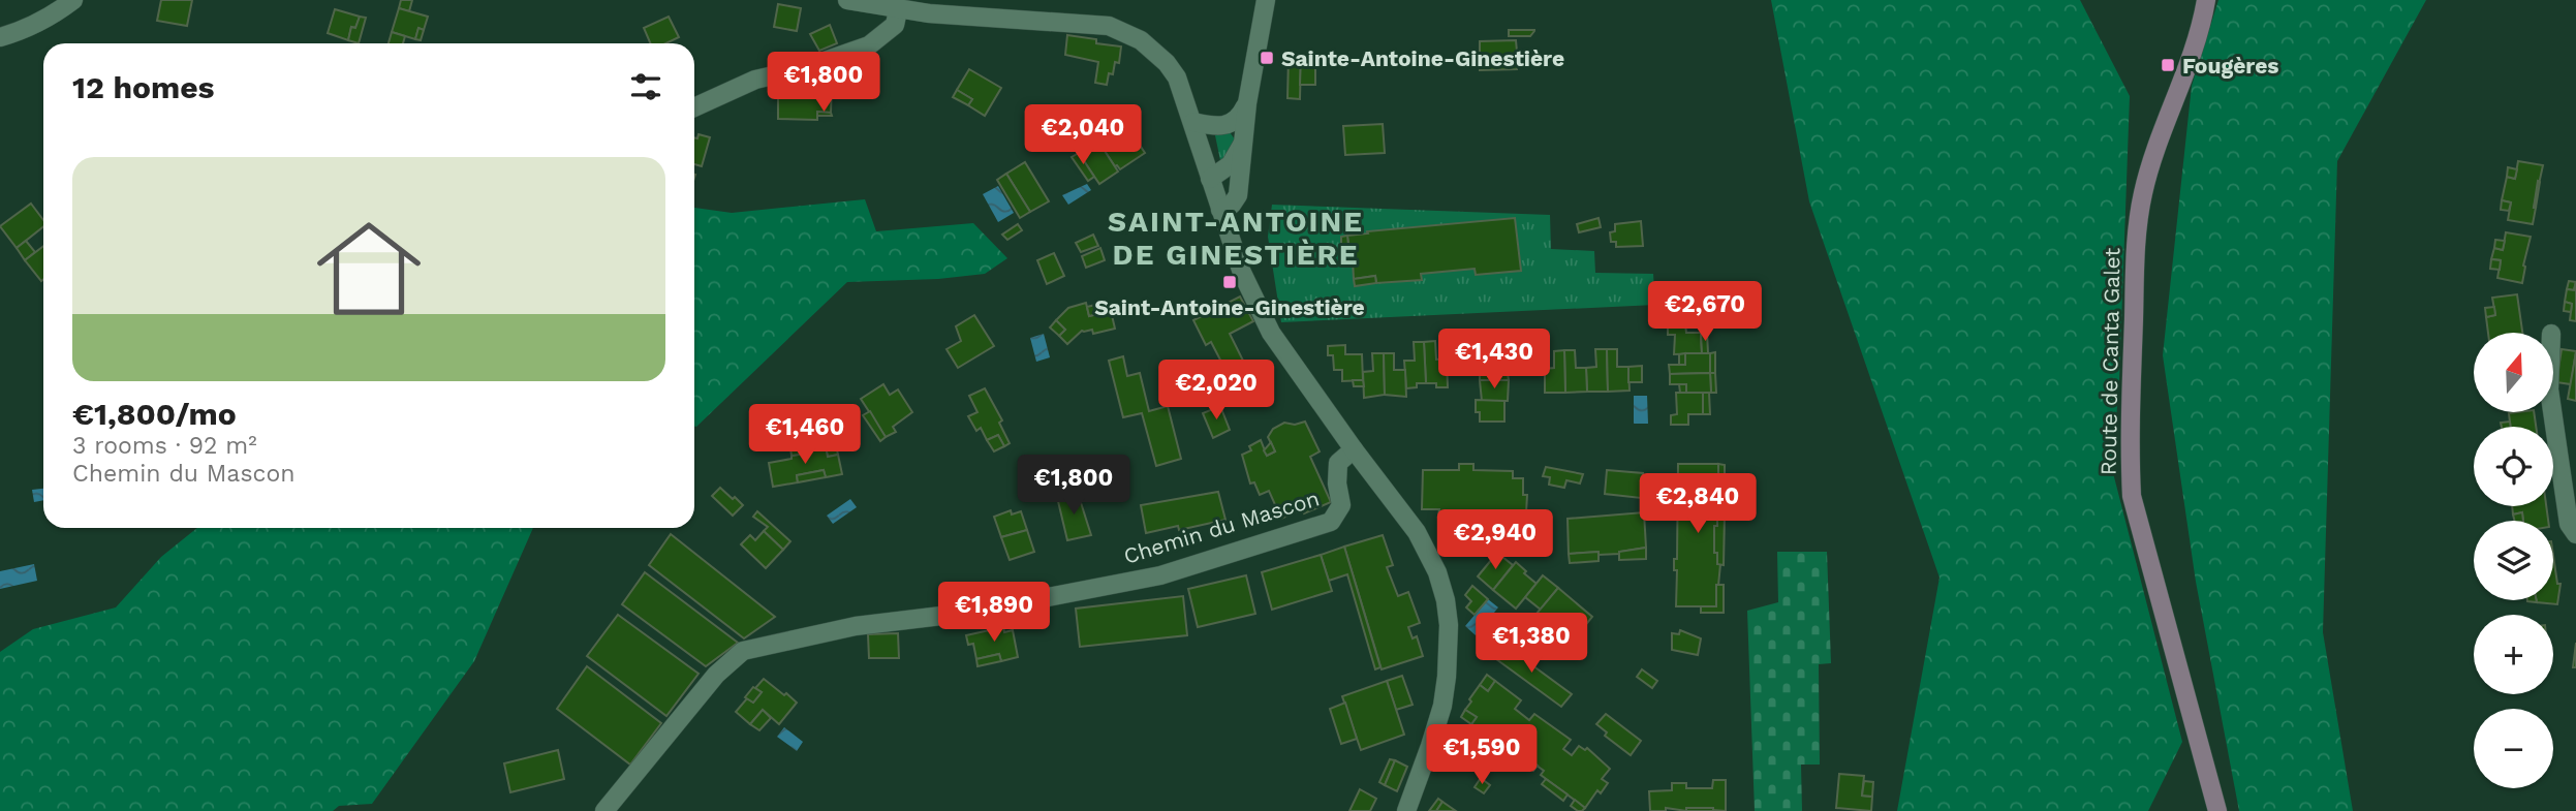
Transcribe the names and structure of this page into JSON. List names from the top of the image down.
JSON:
{
  "streets": {
    "main road": ["Route de Canta Galet"],
    "street": ["Chemin du Mascon"]
  },
  "districts": ["SAINT-ANTOINE DE GINESTIÈRE"],
  "places": {
    "transit": ["Sainte-Antoine-Ginestière", "Fougères", "Saint-Antoine-Ginestière"]
  },
  "north": "top",
  "page": {
    "heading": "12 homes",
    "price": [
      "€1,800",
      "€2,040",
      "€2,670",
      "€1,430",
      "€2,020",
      "€1,460",
      "€1,800",
      "€2,840",
      "€2,940",
      "€1,890",
      "€1,380",
      "€1,590"
    ],
    "list": [
      {
        "name": "€1,800/mo",
        "note": "3 rooms · 92 m² · Chemin du Mascon"
      }
    ],
    "map_buttons": ["+", "−"]
  }
}
